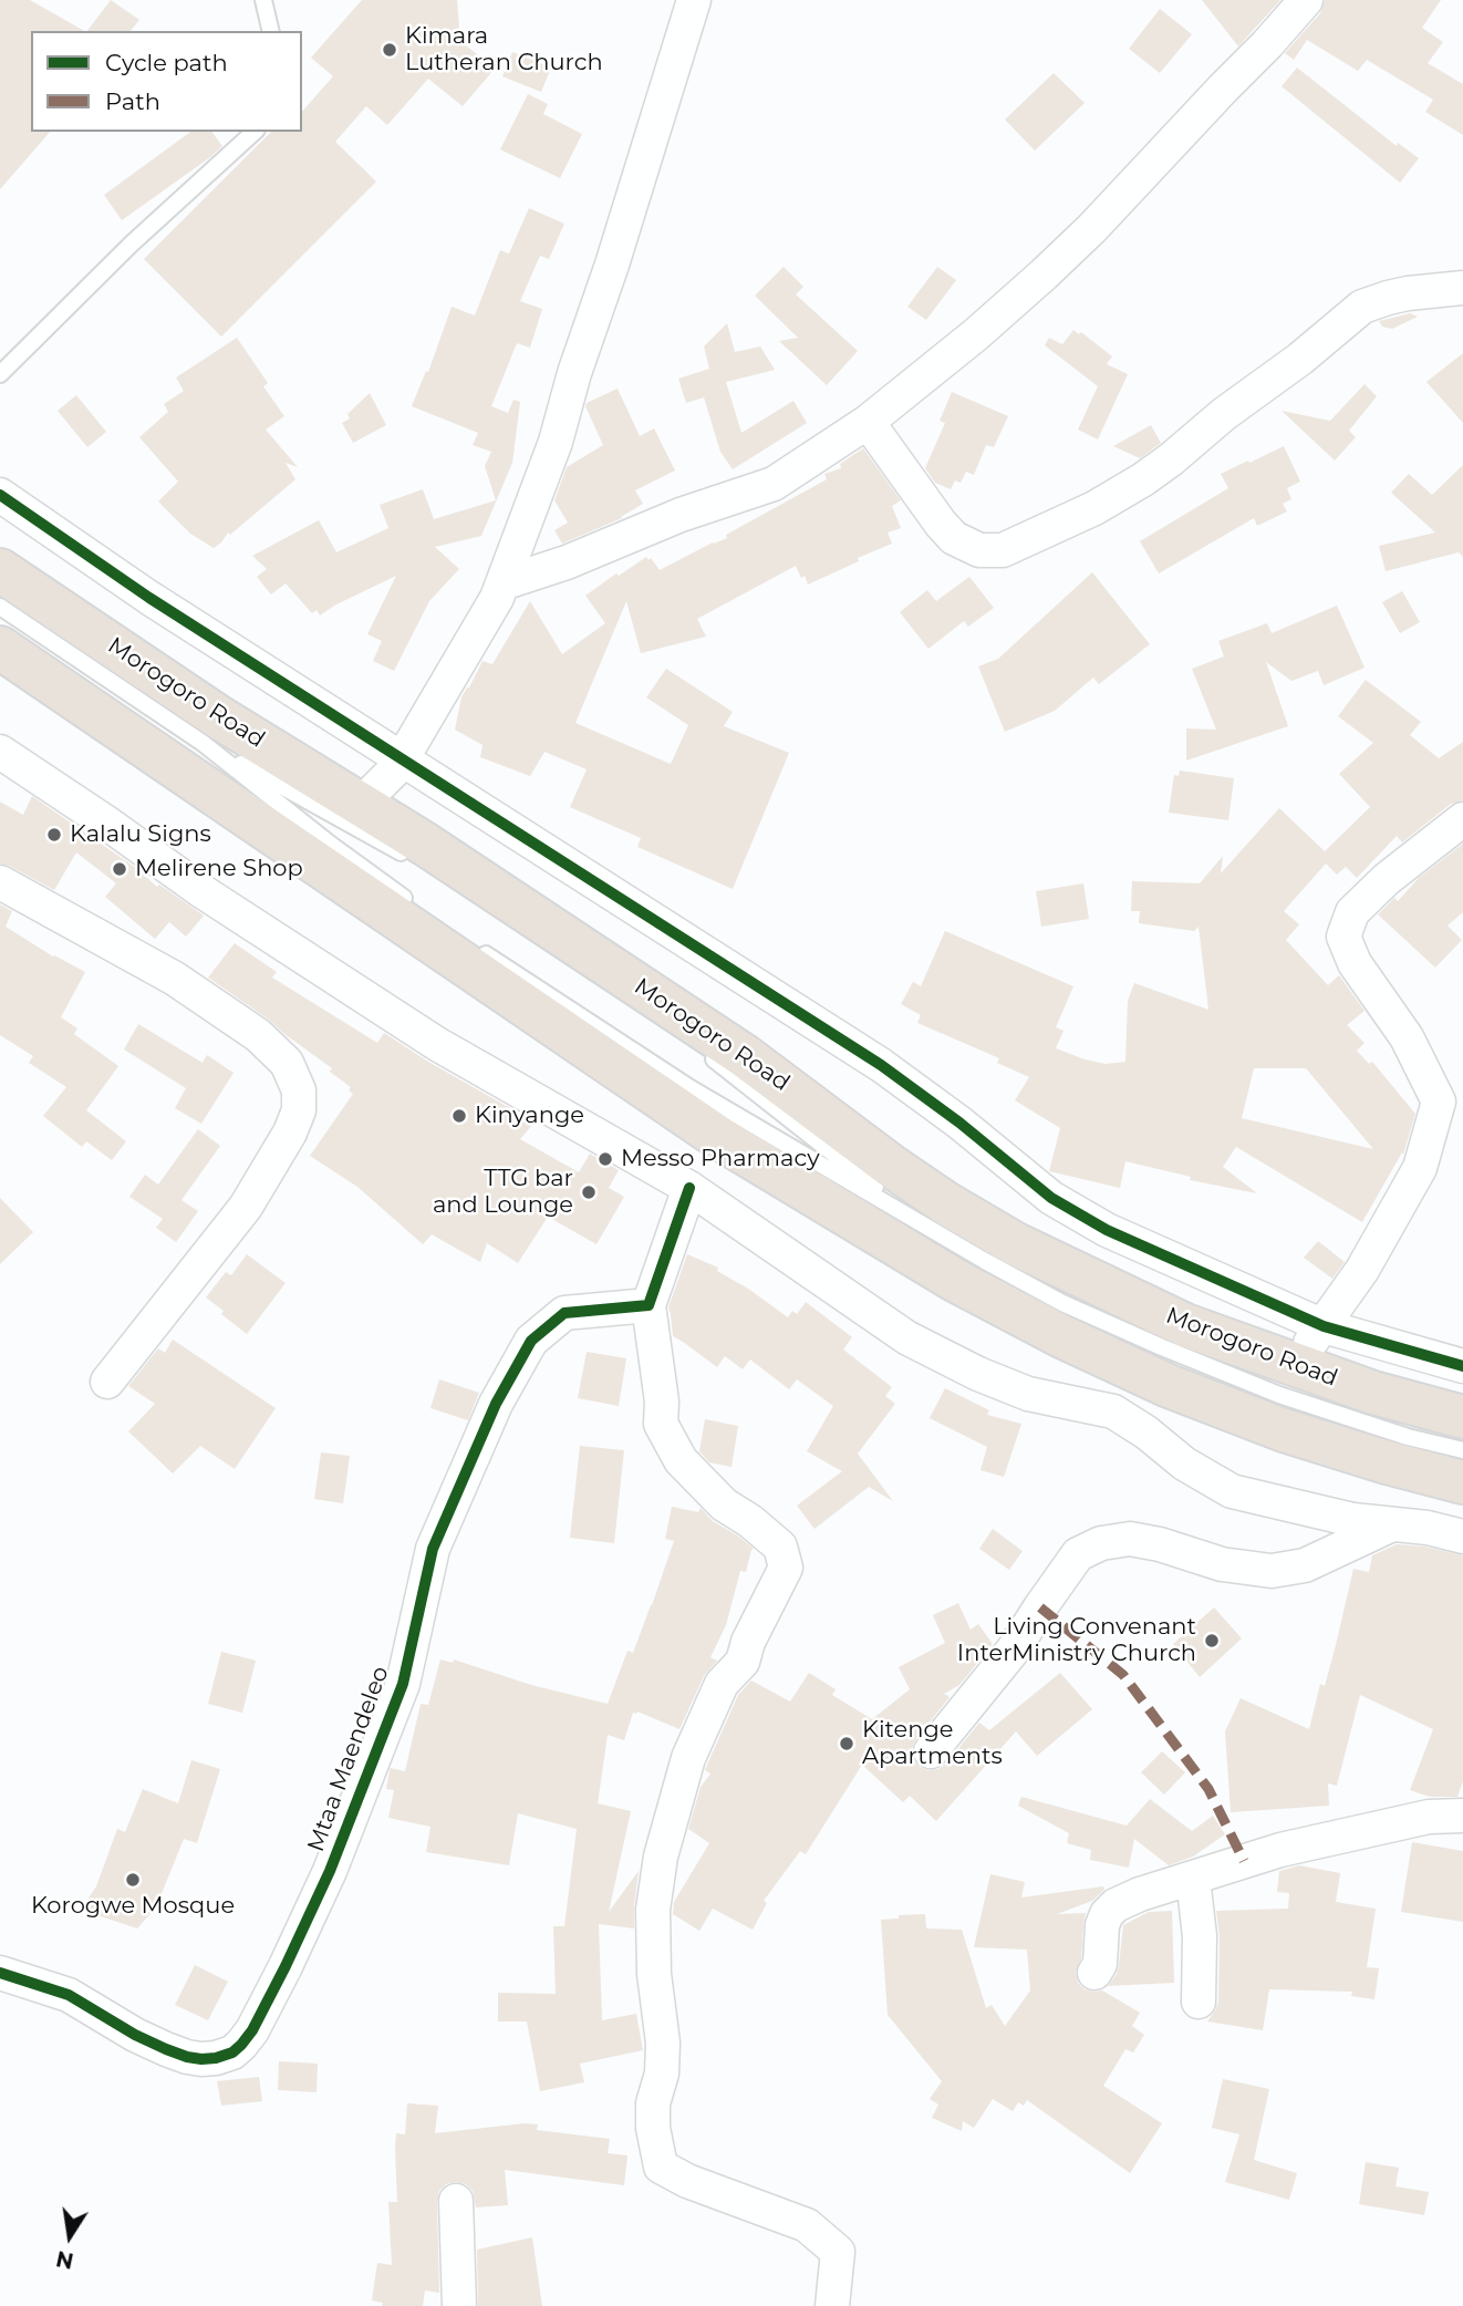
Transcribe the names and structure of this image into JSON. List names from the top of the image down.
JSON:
{
  "streets": {
    "highway": ["Morogoro Road"],
    "street": ["Mtaa Maendeleo"]
  },
  "places": [
    "Kimara Lutheran Church",
    "Kalalu Signs",
    "Melirene Shop",
    "Kinyange",
    "Messo Pharmacy",
    "TTG bar and Lounge",
    "Living Convenant InterMinistry Church",
    "Kitenge Apartments",
    "Korogwe Mosque"
  ],
  "legend": ["Cycle path", "Path"],
  "north": "bottom"
}
